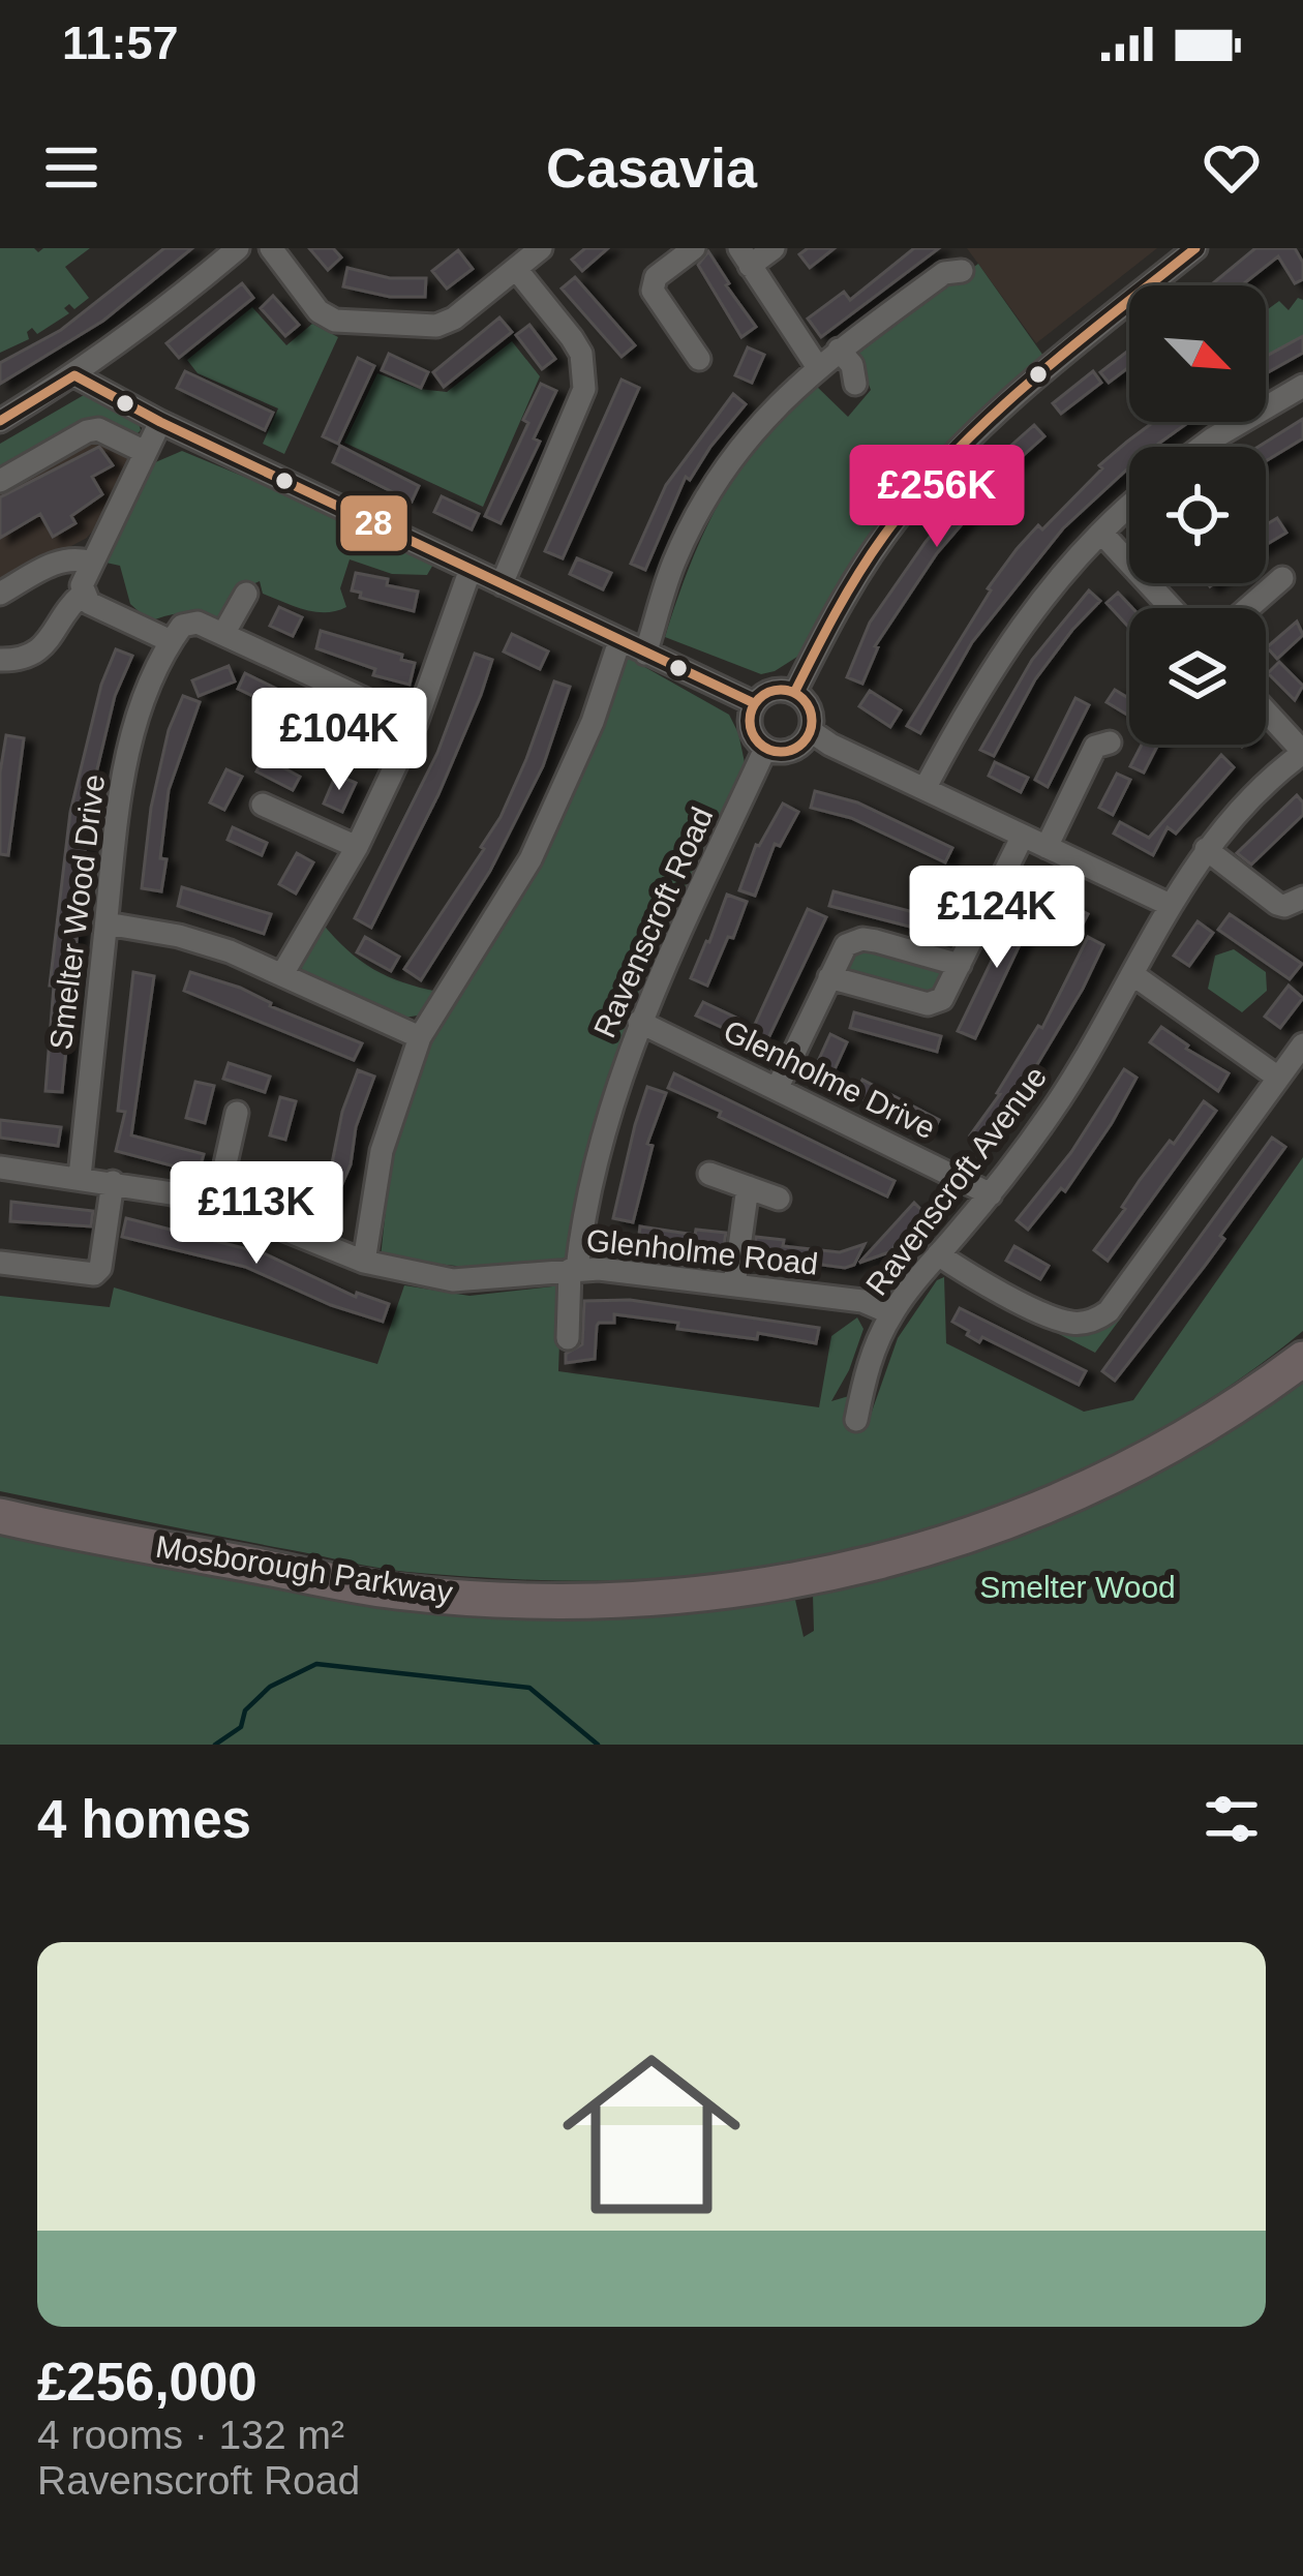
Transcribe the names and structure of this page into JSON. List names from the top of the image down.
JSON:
{
  "streets": {
    "highway": ["Mosborough Parkway"],
    "street": [
      "Smelter Wood Drive",
      "Ravenscroft Road",
      "Glenholme Drive",
      "Ravenscroft Avenue",
      "Glenholme Road"
    ]
  },
  "crossings": [
    ["Smelter Wood Drive", "Glenholme Road"],
    ["Ravenscroft Road", "Glenholme Drive"],
    ["Ravenscroft Road", "Glenholme Road"],
    ["Glenholme Drive", "Ravenscroft Avenue"],
    ["Ravenscroft Avenue", "Glenholme Road"]
  ],
  "parks": ["Smelter Wood"],
  "lines": ["transit line 28"],
  "north": "bottom right",
  "page": {
    "status": "11:57",
    "header": "Casavia",
    "price": [
      "£256K",
      "£104K",
      "£124K",
      "£113K"
    ],
    "heading": "4 homes",
    "list": [
      {
        "name": "£256,000",
        "note": "4 rooms · 132 m² · Ravenscroft Road"
      }
    ]
  }
}
